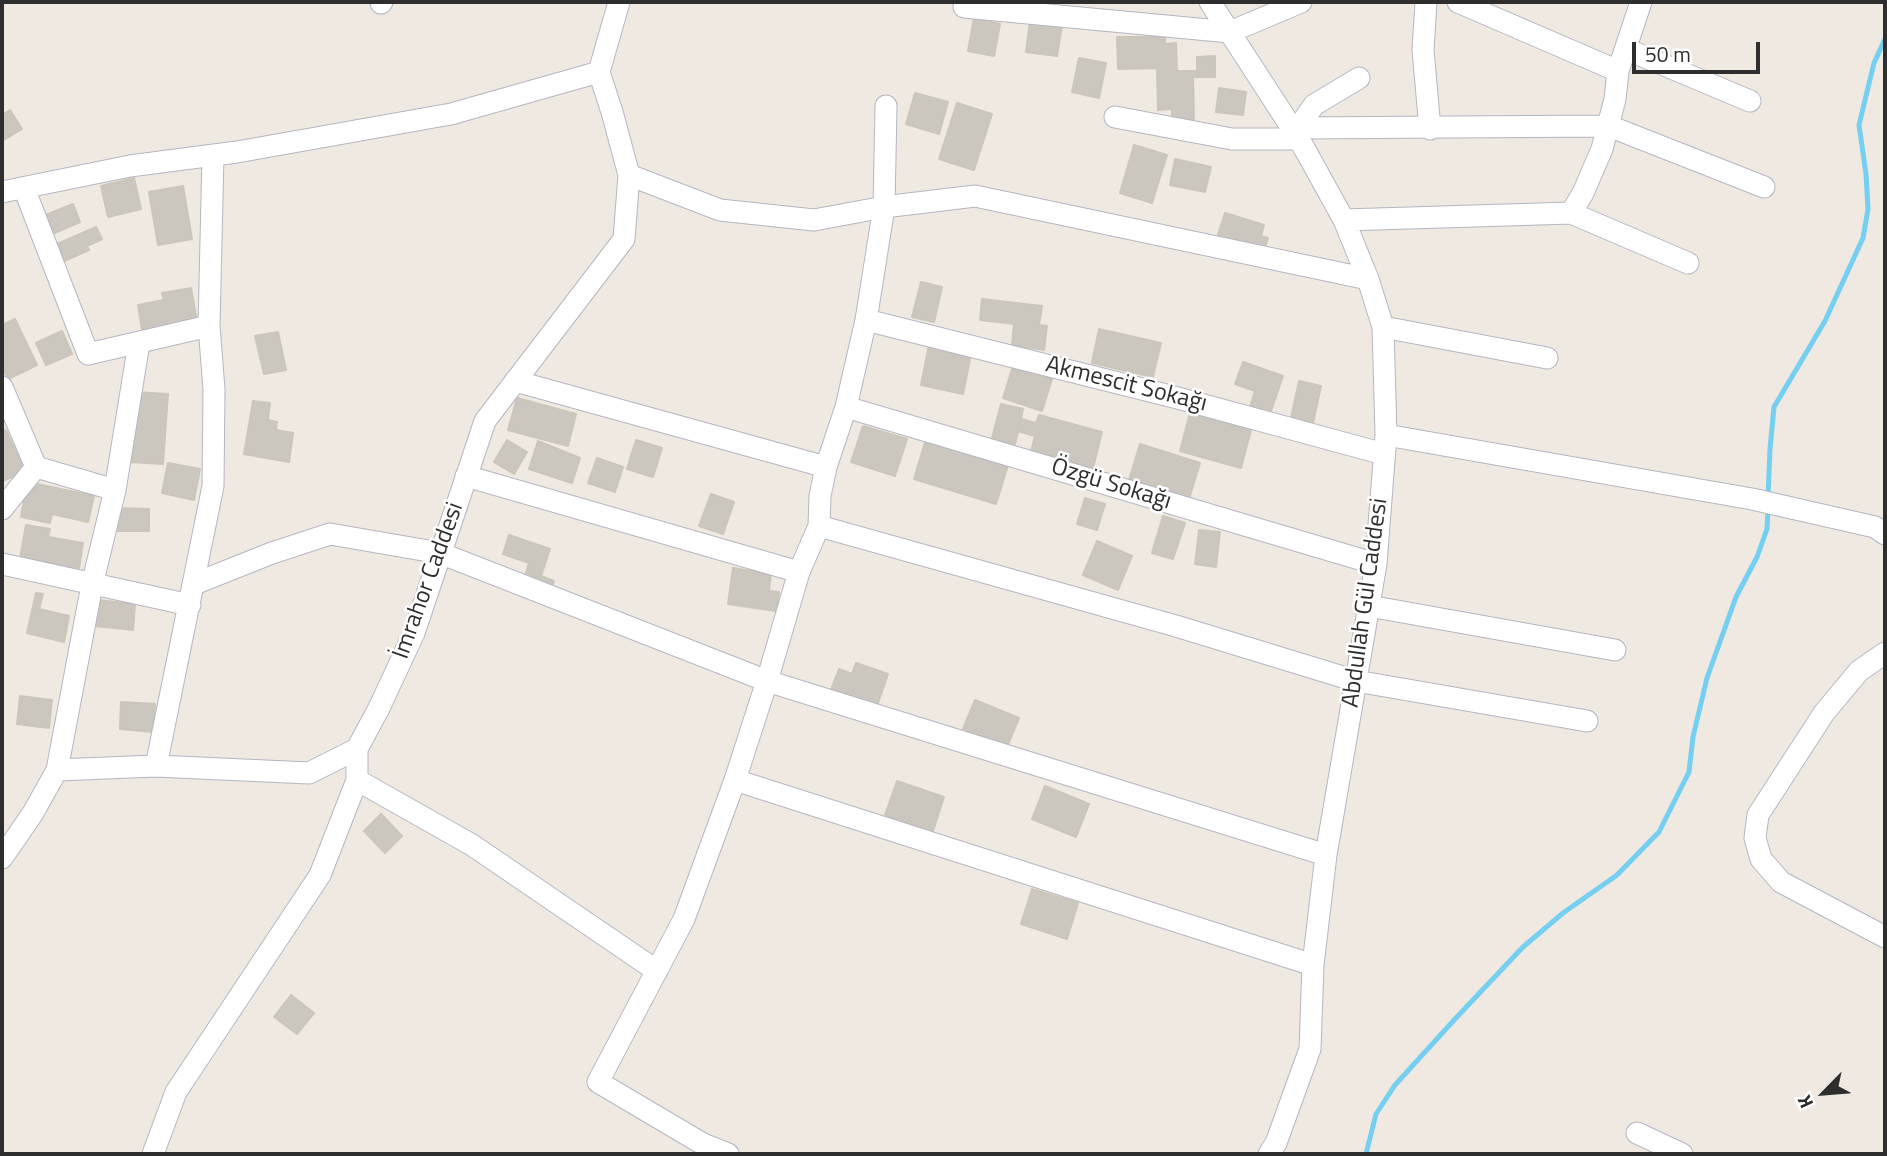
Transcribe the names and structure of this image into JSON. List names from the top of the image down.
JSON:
{
  "streets": {
    "street": [
      "Akmescit Sokağı",
      "Özgü Sokağı",
      "İmrahor Caddesi",
      "Abdullah Gül Caddesi"
    ]
  },
  "crossings": [
    ["Akmescit Sokağı", "Abdullah Gül Caddesi"],
    ["Özgü Sokağı", "Abdullah Gül Caddesi"]
  ],
  "scale_bar": "50 m",
  "north": "bottom left"
}
